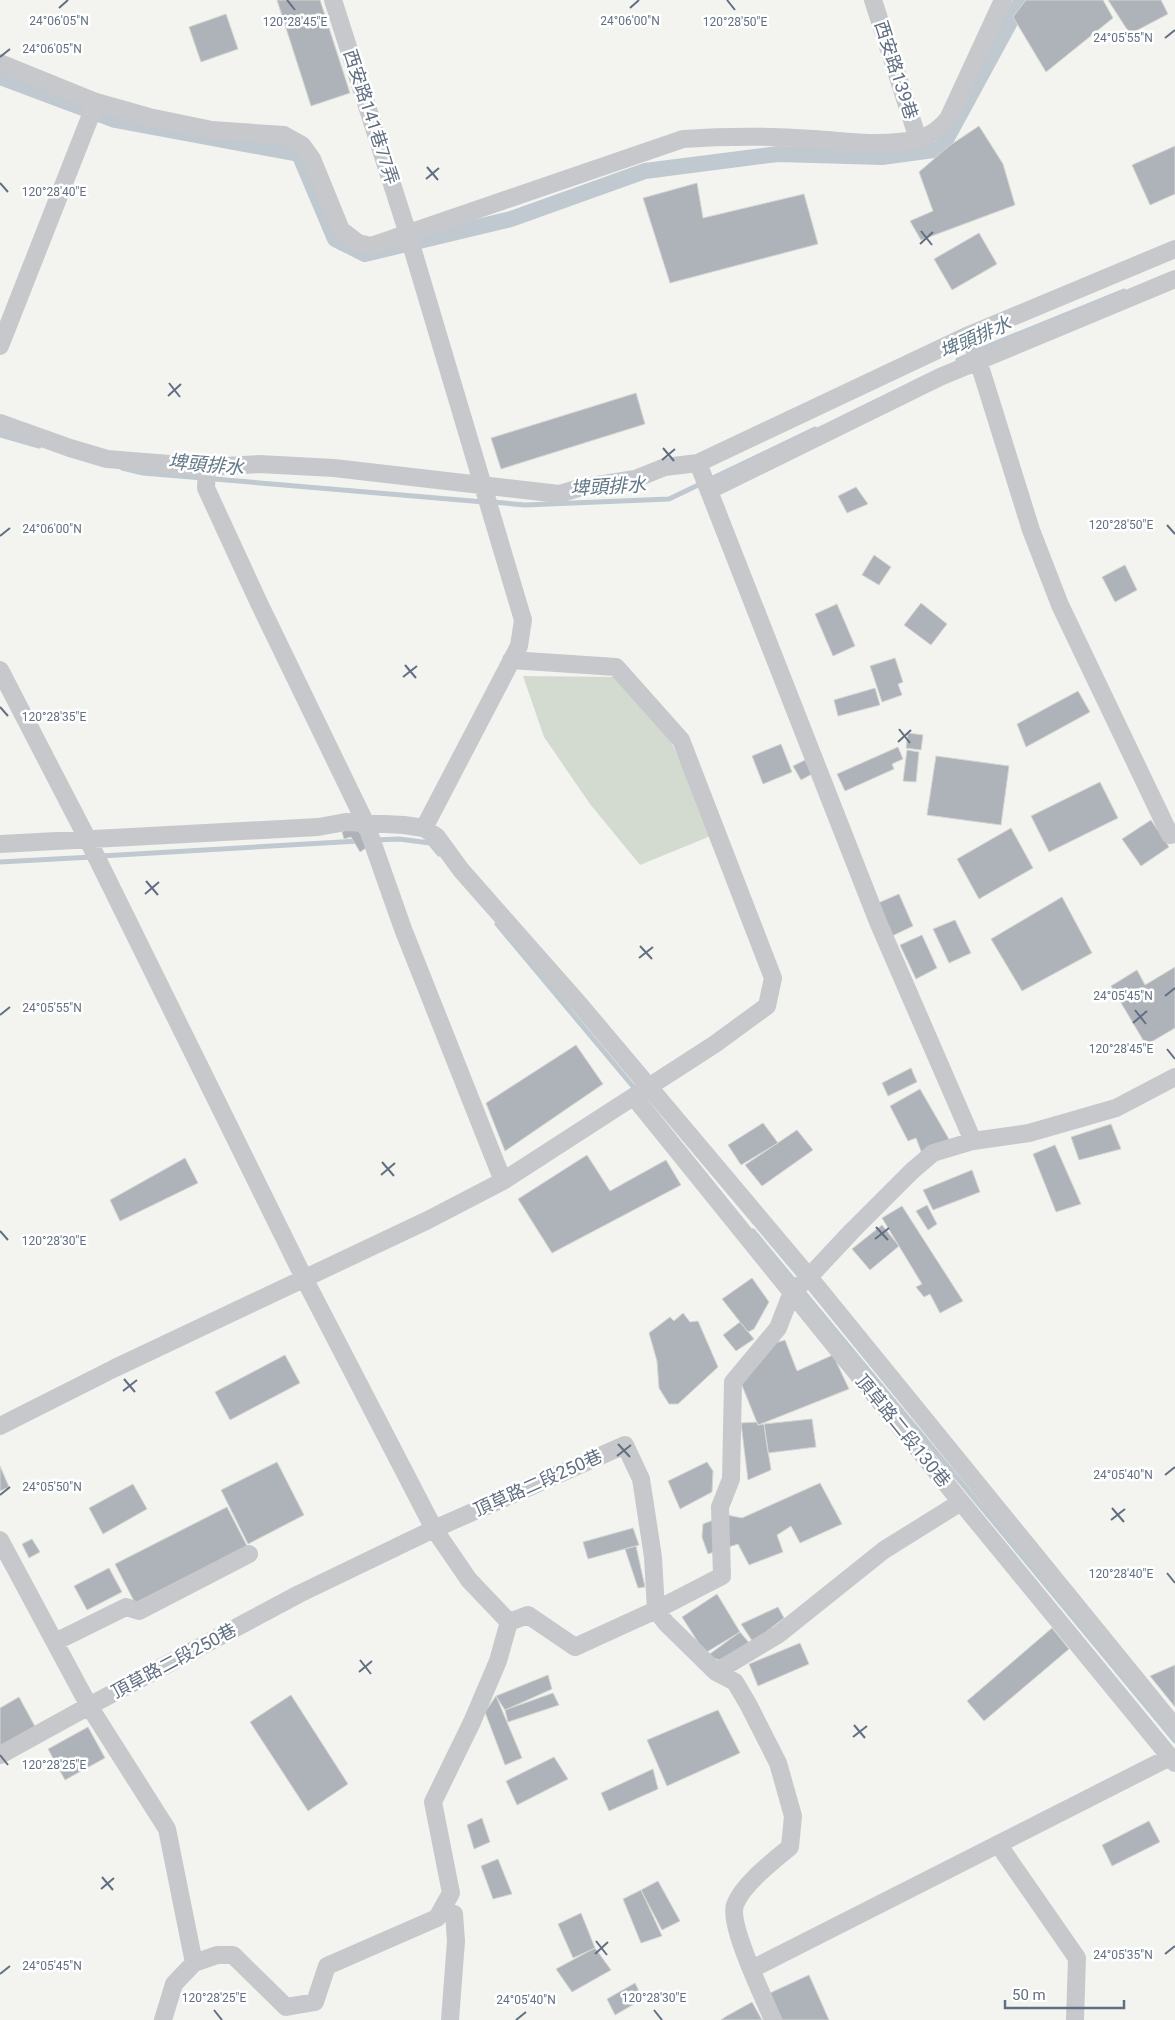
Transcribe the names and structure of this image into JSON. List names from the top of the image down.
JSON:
{
  "streets": {
    "street": [
      "西安路139巷",
      "西安路141巷77弄",
      "頂草路二段130巷",
      "頂草路二段250巷"
    ]
  },
  "water": ["埤頭排水"],
  "scale_bar": "50 m",
  "coordinates": [
    "24°06'05\"N",
    "24°06'00\"N",
    "120°28'45\"E",
    "120°28'50\"E",
    "24°05'55\"N",
    "120°28'40\"E",
    "120°28'35\"E",
    "24°05'45\"N",
    "120°28'30\"E",
    "24°05'40\"N",
    "24°05'50\"N",
    "120°28'25\"E",
    "24°05'35\"N"
  ]
}
